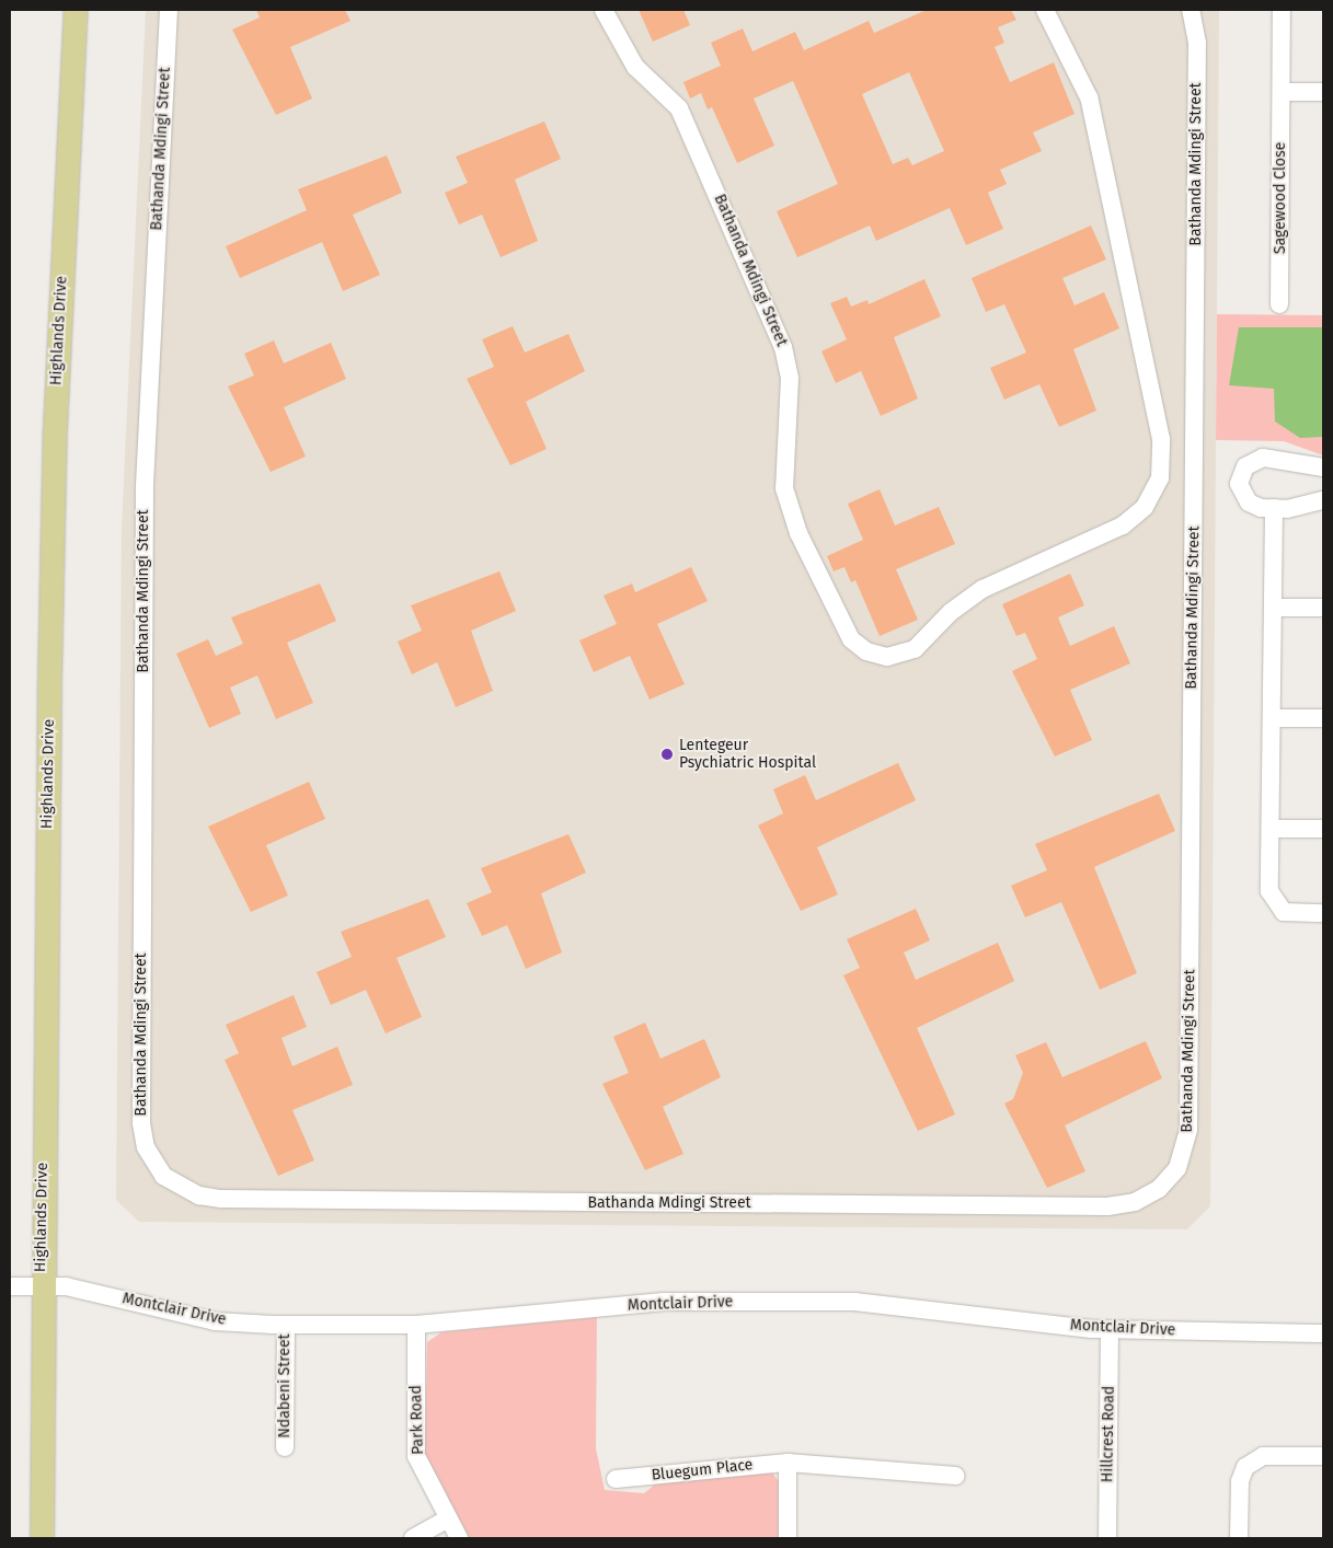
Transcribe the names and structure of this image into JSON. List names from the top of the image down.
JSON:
{
  "streets": {
    "main road": ["Highlands Drive"],
    "street": [
      "Bathanda Mdingi Street",
      "Sagewood Close",
      "Montclair Drive",
      "Ndabeni Street",
      "Park Road",
      "Hillcrest Road",
      "Bluegum Place"
    ]
  },
  "crossings": [
    ["Highlands Drive", "Montclair Drive"],
    ["Montclair Drive", "Ndabeni Street"],
    ["Montclair Drive", "Park Road"],
    ["Montclair Drive", "Hillcrest Road"]
  ],
  "places": ["Lentegeur Psychiatric Hospital"]
}
